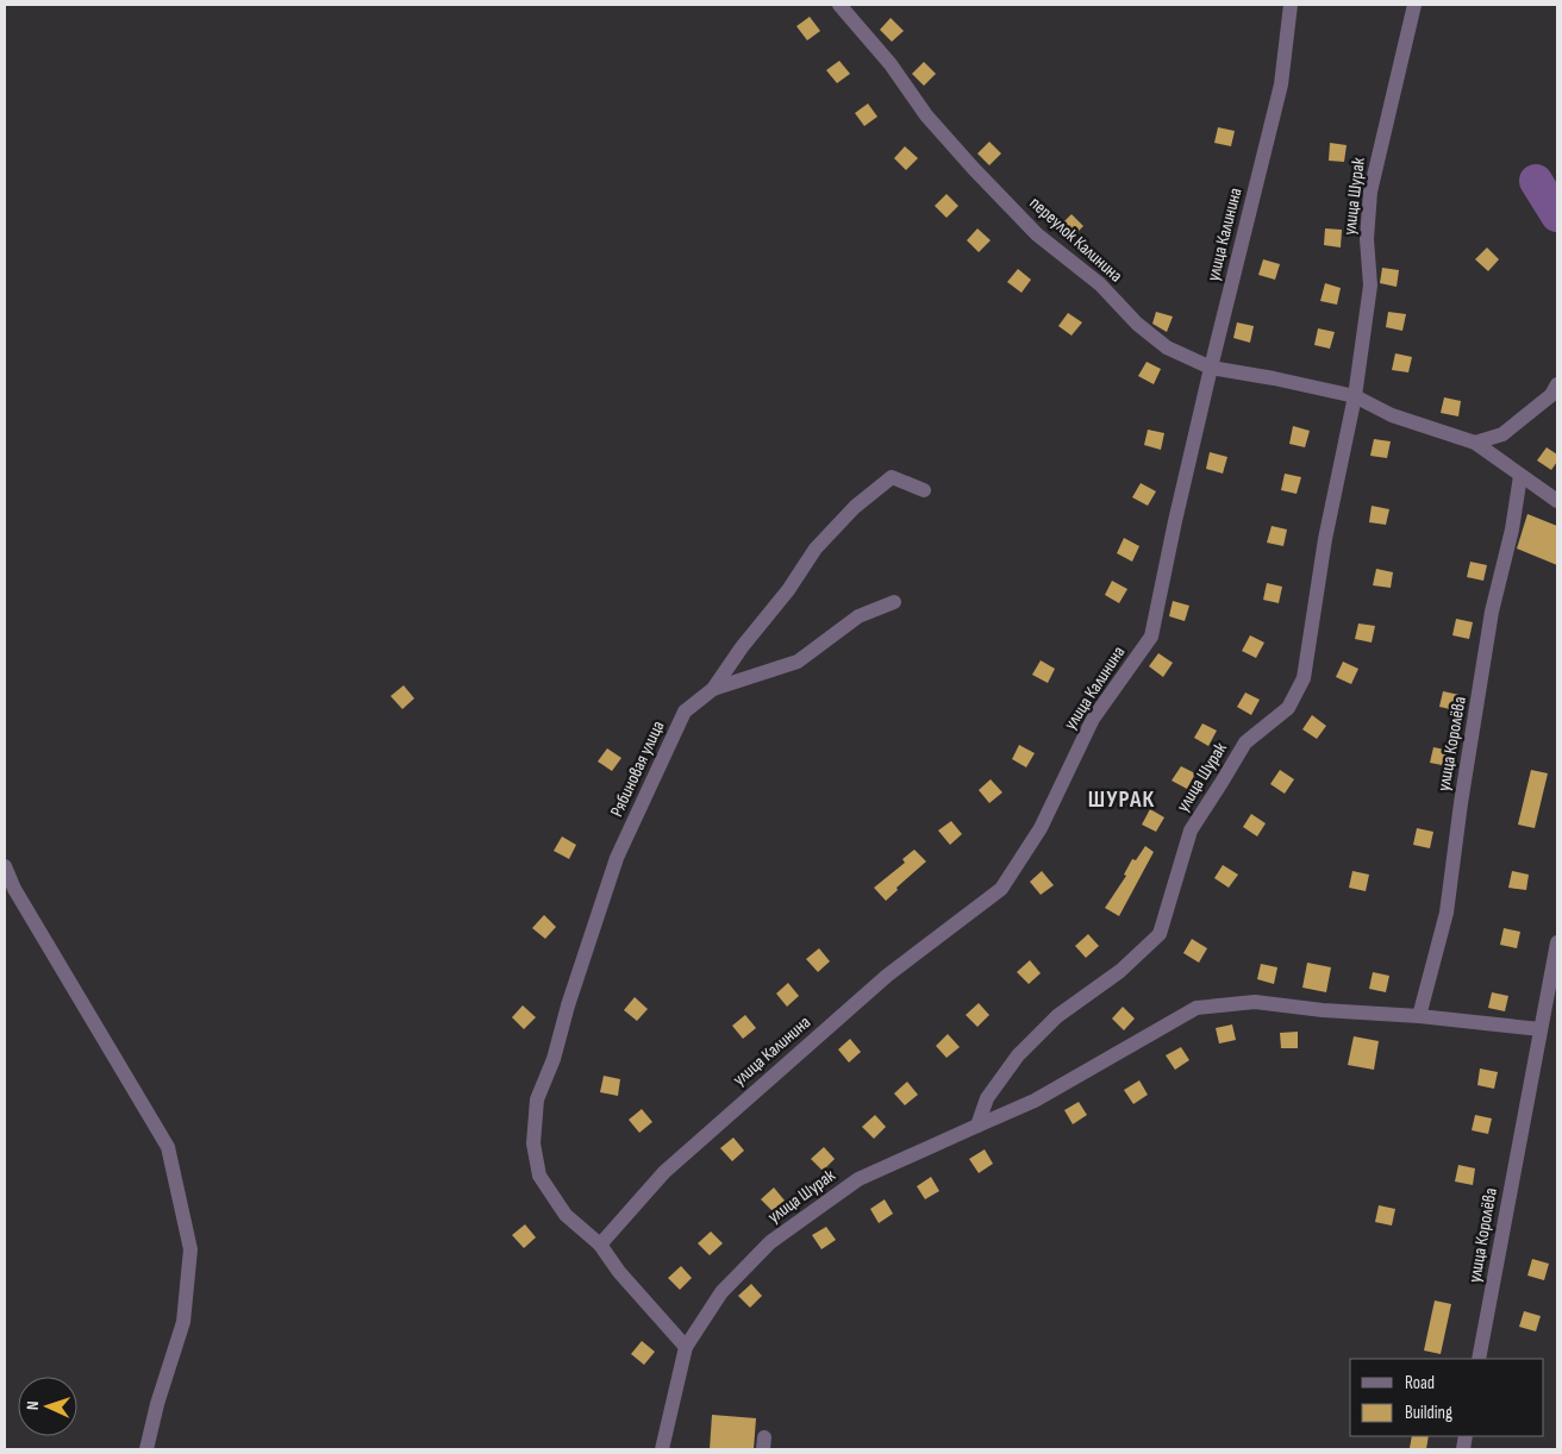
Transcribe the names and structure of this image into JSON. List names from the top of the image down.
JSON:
{
  "streets": {
    "street": [
      "улица Шурак",
      "улица Калинина",
      "переулок Калинина",
      "улица Королёва",
      "Рябиновая улица"
    ]
  },
  "crossings": [
    ["улица Шурак", "переулок Калинина"],
    ["улица Шурак", "улица Королёва"],
    ["улица Калинина", "переулок Калинина"],
    ["улица Калинина", "Рябиновая улица"]
  ],
  "districts": ["ШУРАК"],
  "legend": ["Road", "Building"],
  "north": "left"
}
